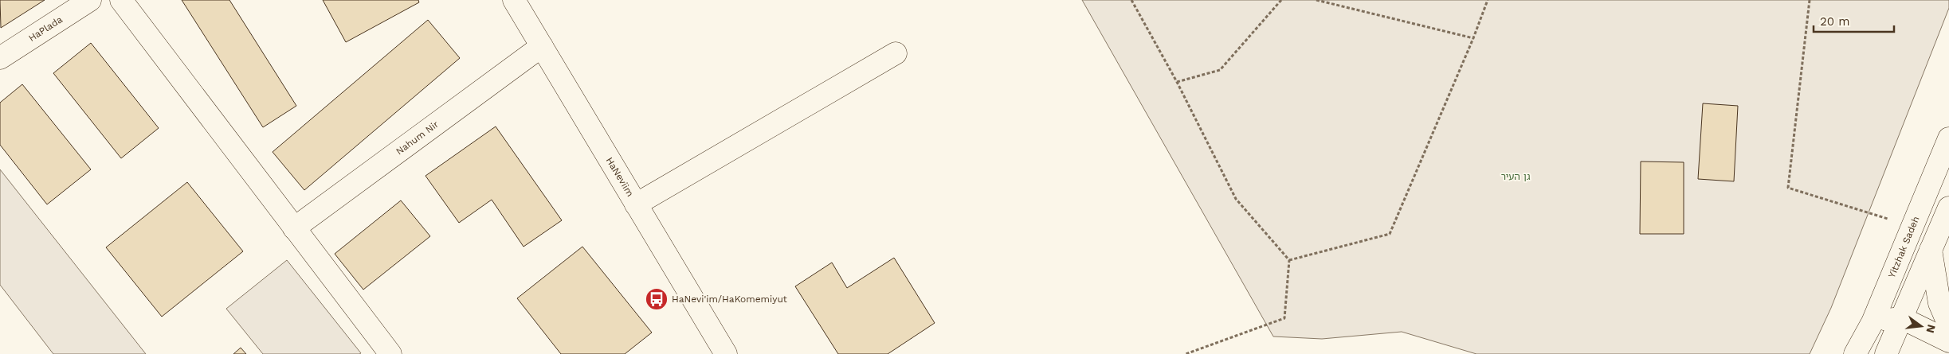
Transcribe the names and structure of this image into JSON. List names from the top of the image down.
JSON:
{
  "streets": {
    "street": [
      "HaPlada",
      "Nahum Nir",
      "HaNeviim",
      "Yitzhak Sadeh"
    ]
  },
  "crossings": [
    ["Nahum Nir", "HaNeviim"]
  ],
  "parks": ["גן העיר"],
  "places": {
    "bus stop": ["HaNevi'im/HaKomemiyut"]
  },
  "scale_bar": "20 m",
  "north": "right"
}
